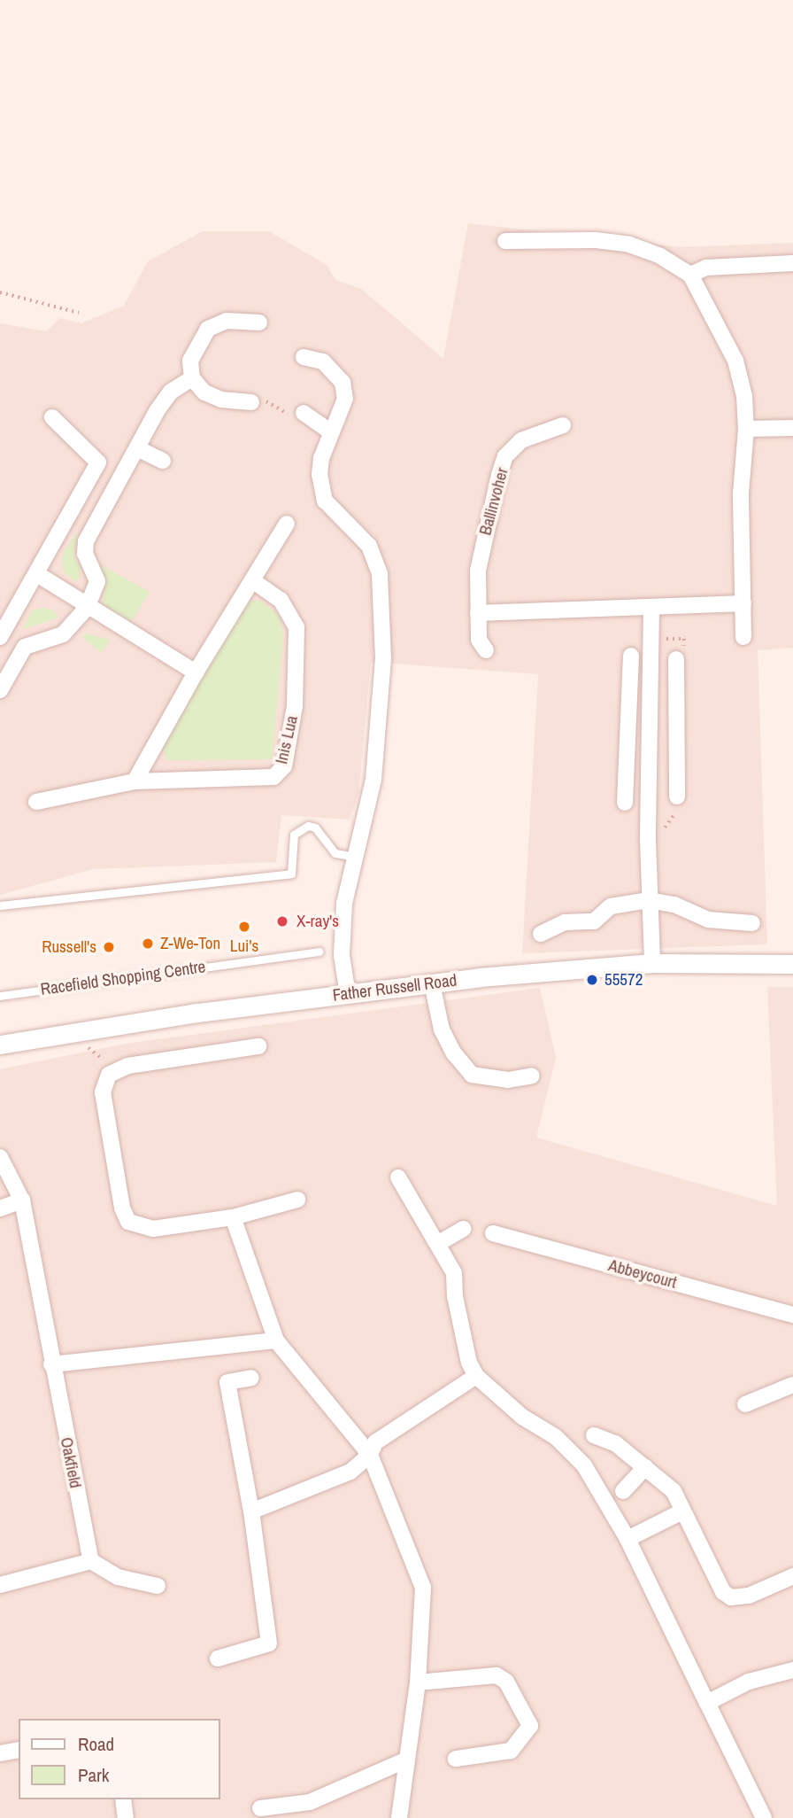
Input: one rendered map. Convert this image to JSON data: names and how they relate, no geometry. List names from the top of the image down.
{
  "streets": {
    "street": [
      "Ballinvoher",
      "Inis Lua",
      "Father Russell Road",
      "Abbeycourt",
      "Oakfield"
    ],
    "lane": ["Racefield Shopping Centre"]
  },
  "places": [
    "X-ray's",
    "Lui's",
    "Z-We-Ton",
    "Russell's",
    "55572"
  ],
  "legend": ["Road", "Park"]
}
